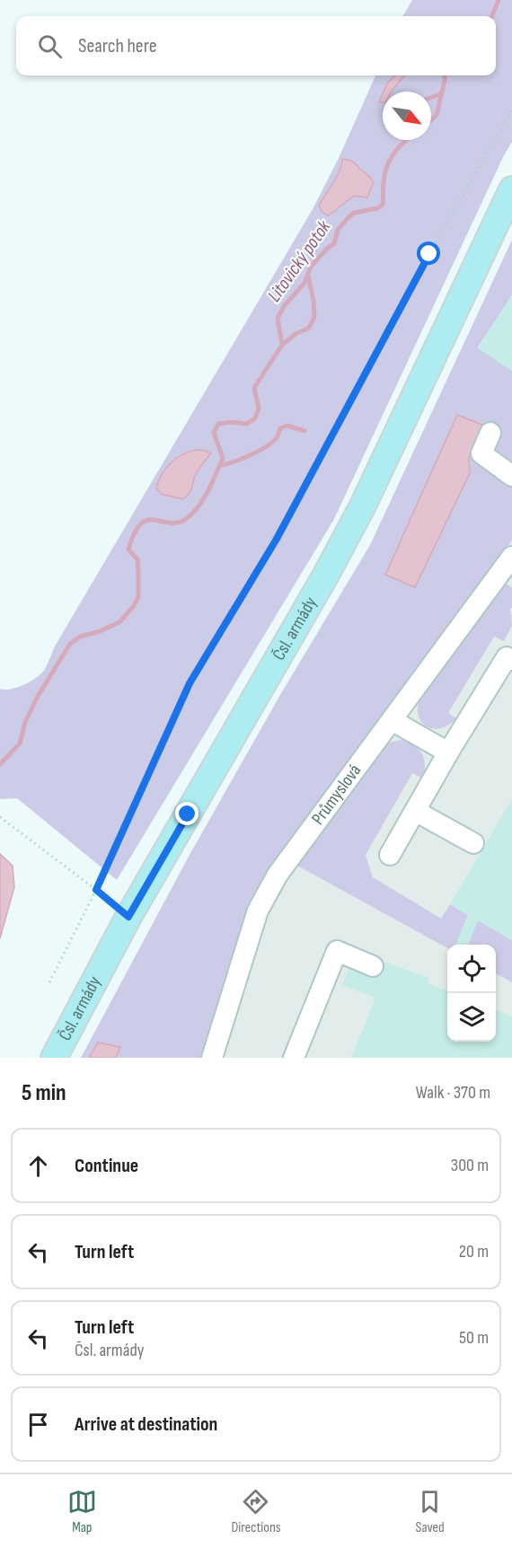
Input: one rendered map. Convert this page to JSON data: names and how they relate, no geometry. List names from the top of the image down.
{
  "streets": {
    "main road": ["Čsl. armády"],
    "street": ["Průmyslová"]
  },
  "water": ["Litovický potok"],
  "north": "bottom right",
  "page": {
    "search": "Search here",
    "heading": ["5 min", "Walk · 370 m"],
    "list": [
      ["Continue", "300 m"],
      ["Turn left", "20 m"],
      ["Turn left", "Čsl. armády", "50 m"],
      "Arrive at destination"
    ],
    "nav": ["Map", "Directions", "Saved"]
  }
}
